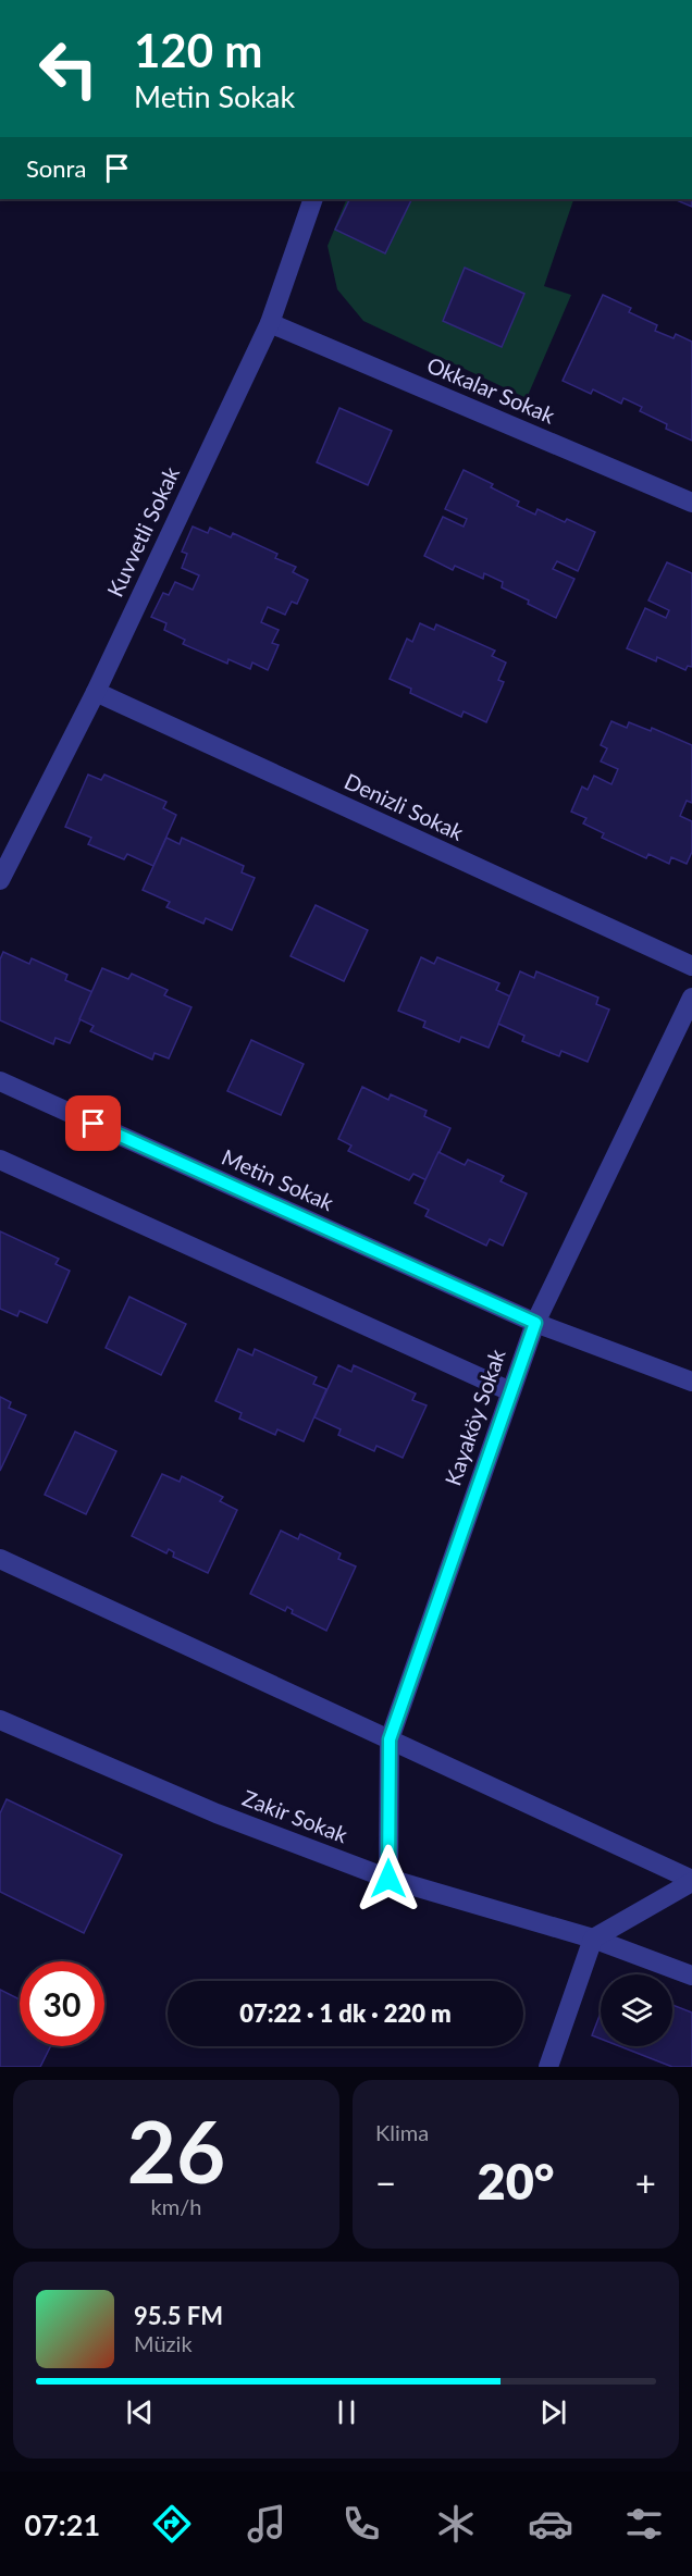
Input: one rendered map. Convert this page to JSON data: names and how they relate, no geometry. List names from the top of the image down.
{
  "streets": {
    "street": [
      "Okkalar Sokak",
      "Kuvvetli Sokak",
      "Denizli Sokak",
      "Metin Sokak",
      "Kayaköy Sokak",
      "Zakir Sokak"
    ]
  },
  "crossings": [
    ["Okkalar Sokak", "Kuvvetli Sokak"],
    ["Kuvvetli Sokak", "Denizli Sokak"],
    ["Metin Sokak", "Kayaköy Sokak"],
    ["Kayaköy Sokak", "Zakir Sokak"]
  ],
  "page": {
    "turn": ["120 m", "Metin Sokak"],
    "then": "Sonra",
    "limit": "30",
    "trip": "07:22 · 1 dk · 220 m",
    "tile": [
      ["26", "km/h"],
      "Klima"
    ],
    "heat": ["−", "20°", "+"],
    "song": ["95.5 FM", "Müzik"],
    "tabs": "07:21"
  }
}
